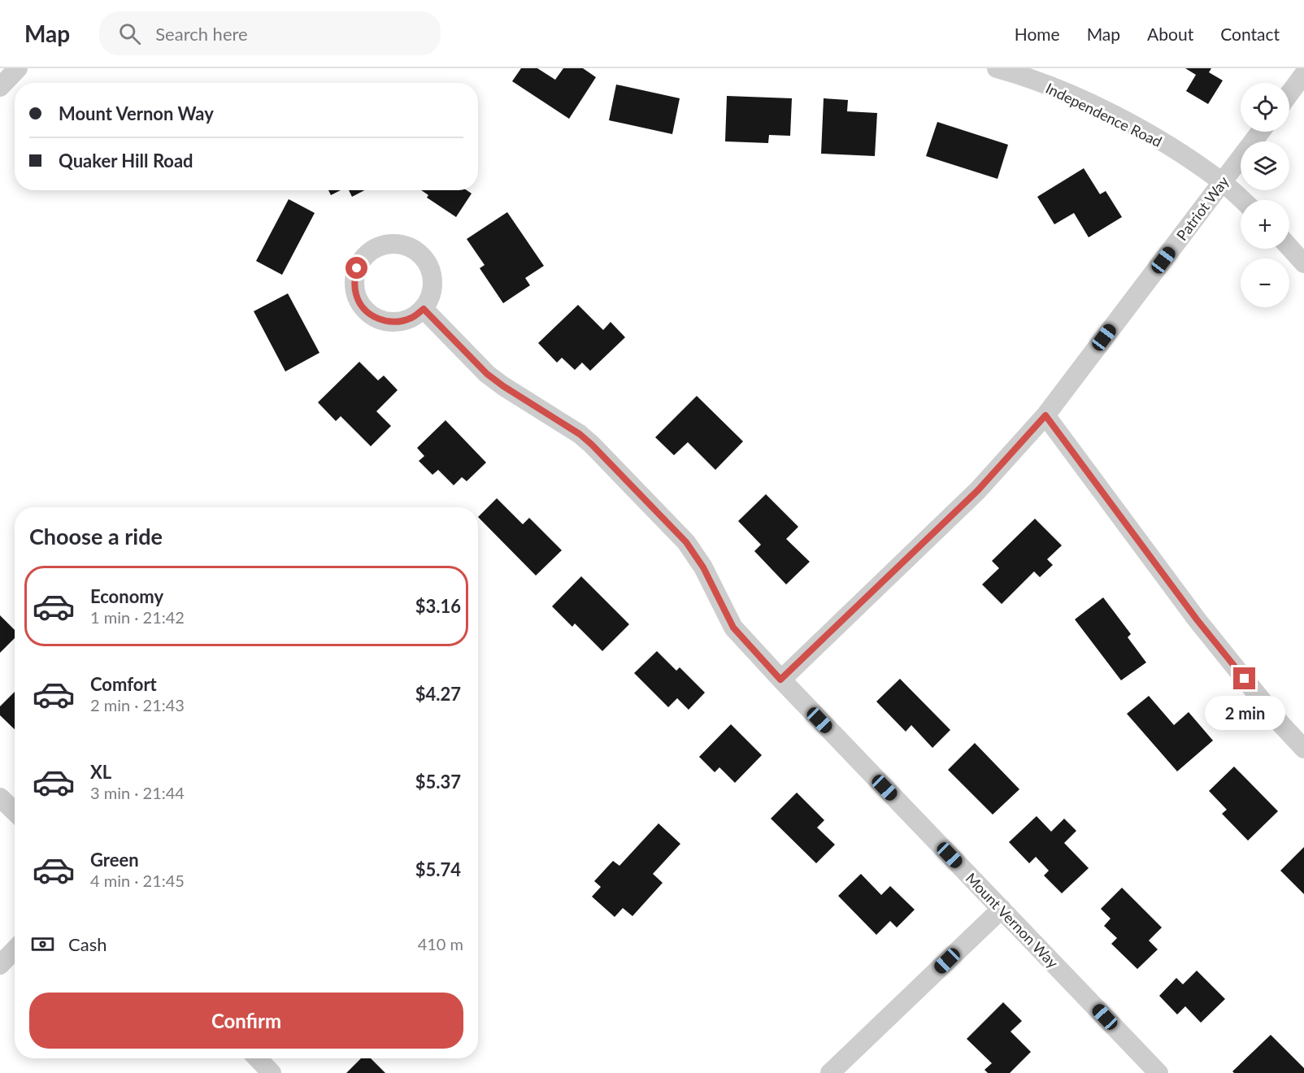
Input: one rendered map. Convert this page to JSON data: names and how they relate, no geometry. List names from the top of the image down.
{
  "streets": {
    "street": ["Independence Road", "Patriot Way", "Mount Vernon Way"]
  },
  "crossings": [
    ["Independence Road", "Patriot Way"],
    ["Patriot Way", "Mount Vernon Way"]
  ],
  "page": {
    "header": "Map",
    "search": "Search here",
    "nav": [
      "Home",
      "Map",
      "About",
      "Contact"
    ],
    "map_buttons": ["+", "−"],
    "banner": ["Mount Vernon Way", "Quaker Hill Road"],
    "heading": "Choose a ride",
    "list": [
      {
        "name": "Economy",
        "note": "1 min · 21:42",
        "value": "$3.16"
      },
      {
        "name": "Comfort",
        "note": "2 min · 21:43",
        "value": "$4.27"
      },
      {
        "name": "XL",
        "note": "3 min · 21:44",
        "value": "$5.37"
      },
      {
        "name": "Green",
        "note": "4 min · 21:45",
        "value": "$5.74"
      }
    ],
    "bubble": "2 min",
    "pay": ["Cash", "410 m"],
    "buttons": "Confirm"
  }
}
